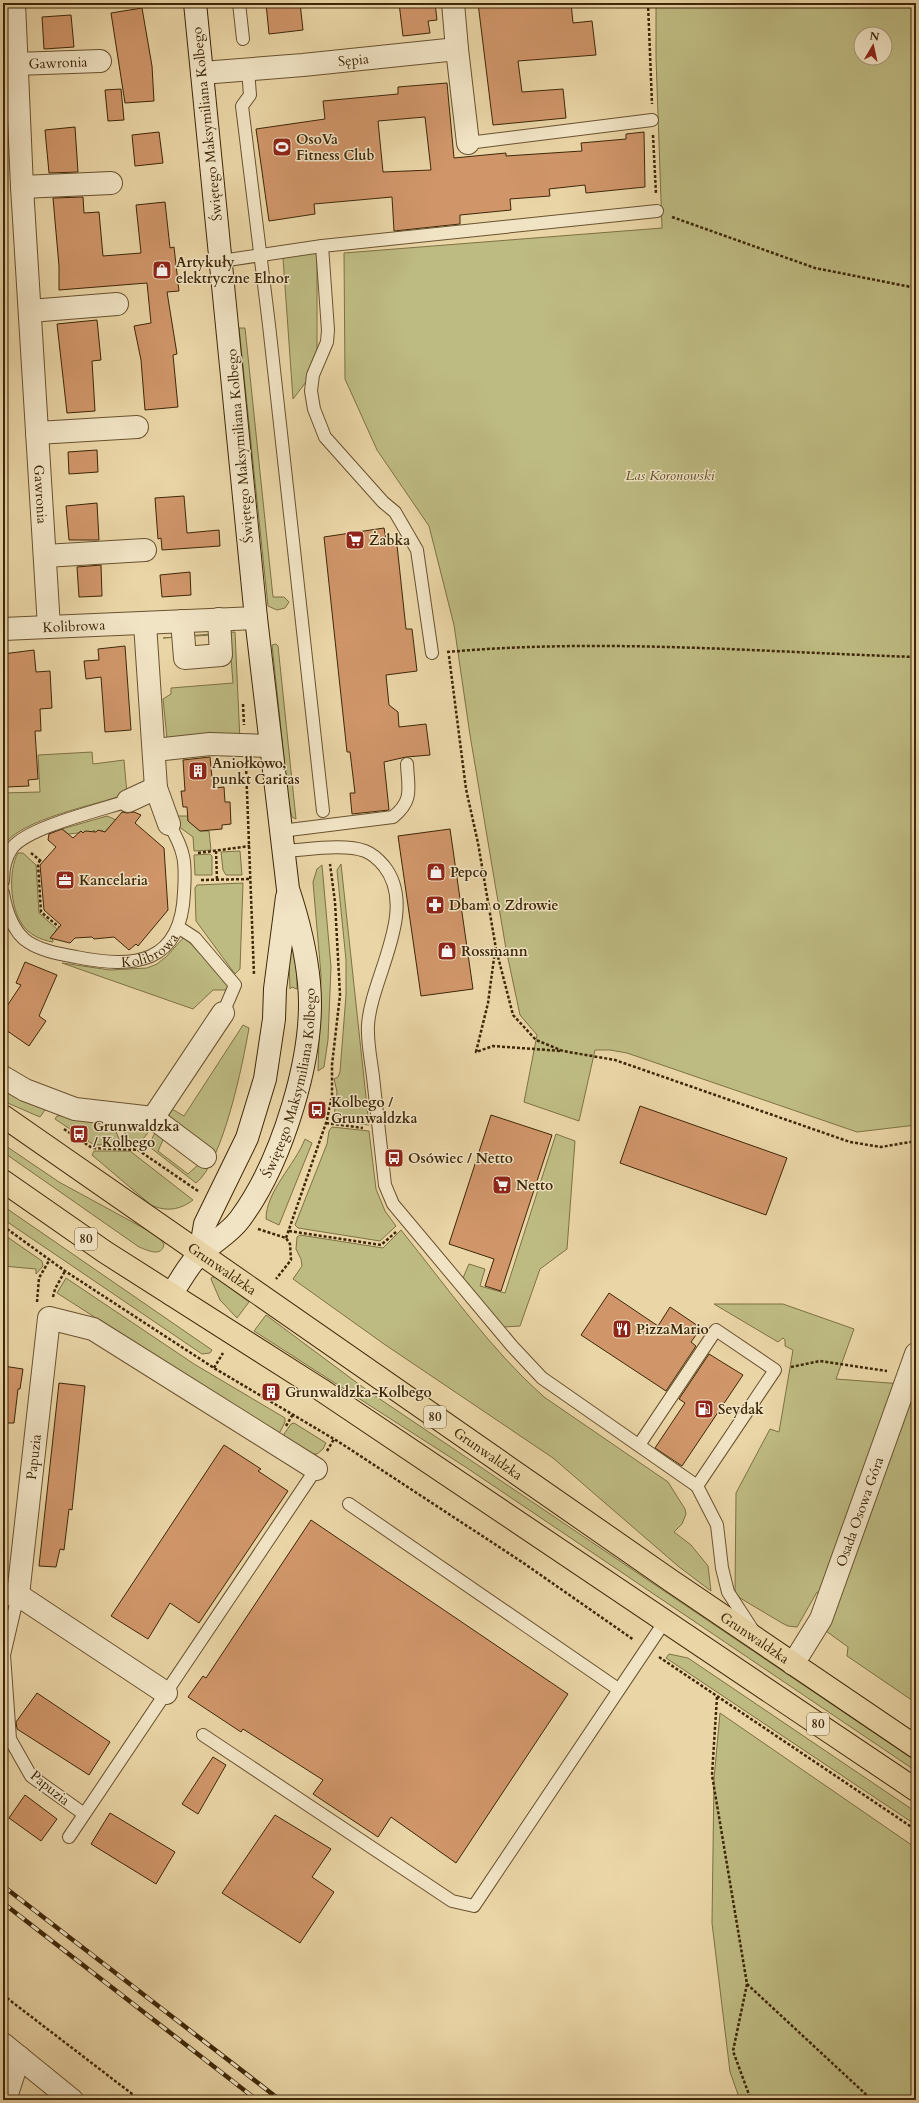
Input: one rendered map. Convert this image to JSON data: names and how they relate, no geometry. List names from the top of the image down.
{
  "streets": {
    "main road": ["80", "Grunwaldzka"],
    "street": [
      "Sępia",
      "Gawronia",
      "Świętego Maksymiliana Kolbego",
      "Kolibrowa",
      "Papuzia",
      "Osada Osowa Góra"
    ]
  },
  "crossings": [
    ["Sępia", "Świętego Maksymiliana Kolbego"],
    ["Gawronia", "Kolibrowa"],
    ["Świętego Maksymiliana Kolbego", "Kolibrowa"],
    ["Świętego Maksymiliana Kolbego", "80"],
    ["Świętego Maksymiliana Kolbego", "Grunwaldzka"],
    ["Grunwaldzka", "Osada Osowa Góra"]
  ],
  "parks": ["Las Koronowski"],
  "places": {
    "sports": ["OsoVa Fitness Club"],
    "shop": ["Artykuły elektryczne Elnor", "Pepco", "Rossmann"],
    "supermarket": ["Żabka", "Netto"],
    "building": ["Aniołkowo, punkt Caritas", "Grunwaldzka-Kolbego"],
    "office": ["Kancelaria"],
    "pharmacy": ["Dbam o Zdrowie"],
    "bus stop": ["Kolbego / Grunwaldzka", "Grunwaldzka / Kolbego", "Osówiec / Netto"],
    "restaurant": ["PizzaMario"],
    "fuel station": ["Seydak"]
  },
  "north": "top"
}
